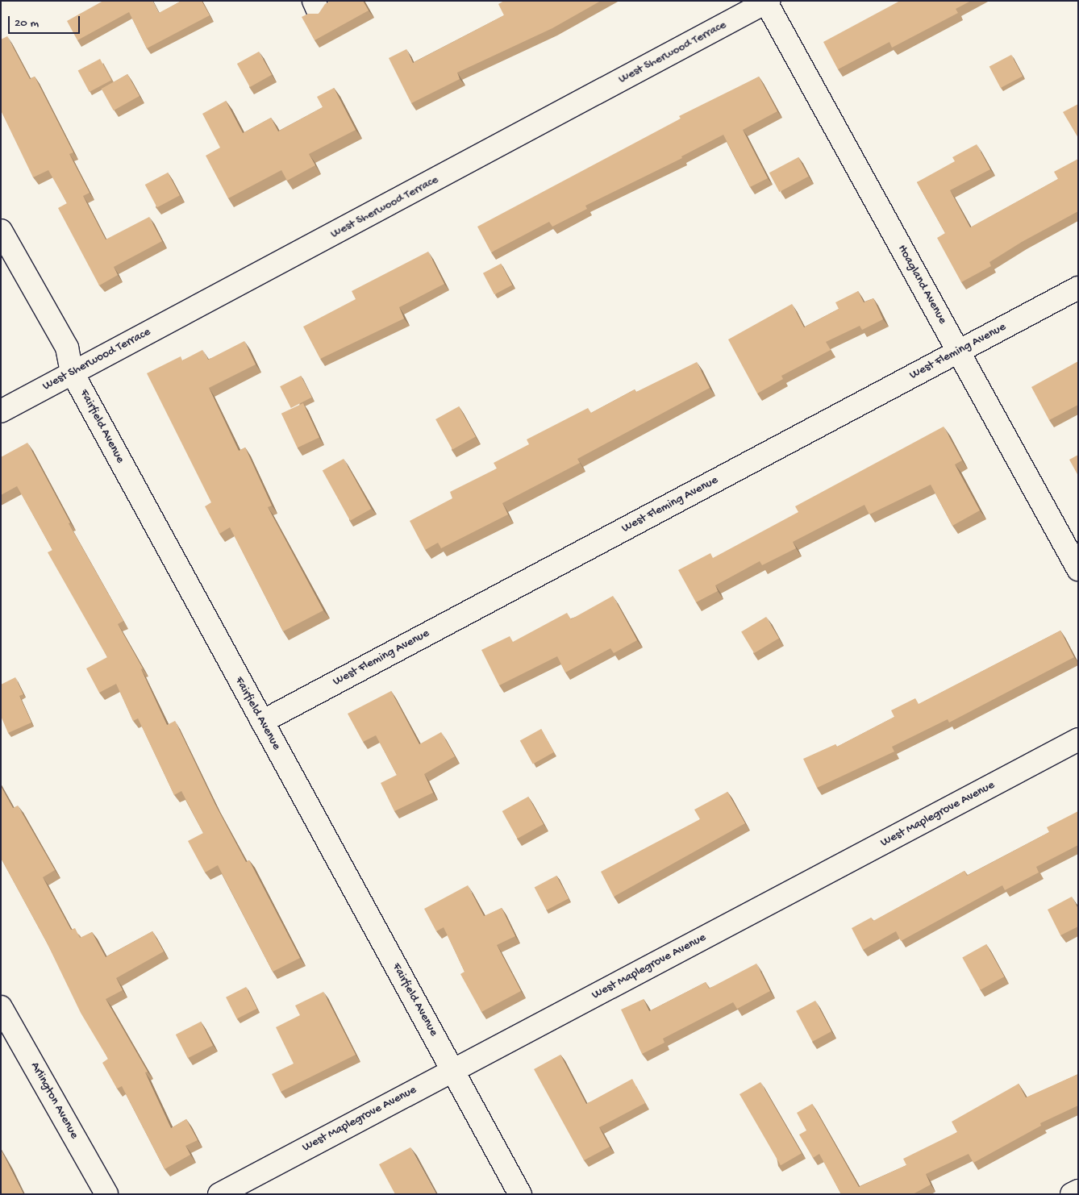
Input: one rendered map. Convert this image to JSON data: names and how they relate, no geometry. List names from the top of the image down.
{
  "streets": {
    "street": [
      "West Sherwood Terrace",
      "Hoagland Avenue",
      "West Fleming Avenue",
      "Fairfield Avenue",
      "West Maplegrove Avenue",
      "Arlington Avenue"
    ]
  },
  "crossings": [
    ["West Sherwood Terrace", "Hoagland Avenue"],
    ["West Sherwood Terrace", "Fairfield Avenue"],
    ["Hoagland Avenue", "West Fleming Avenue"],
    ["West Fleming Avenue", "Fairfield Avenue"],
    ["Fairfield Avenue", "West Maplegrove Avenue"]
  ],
  "scale_bar": "20 m"
}
